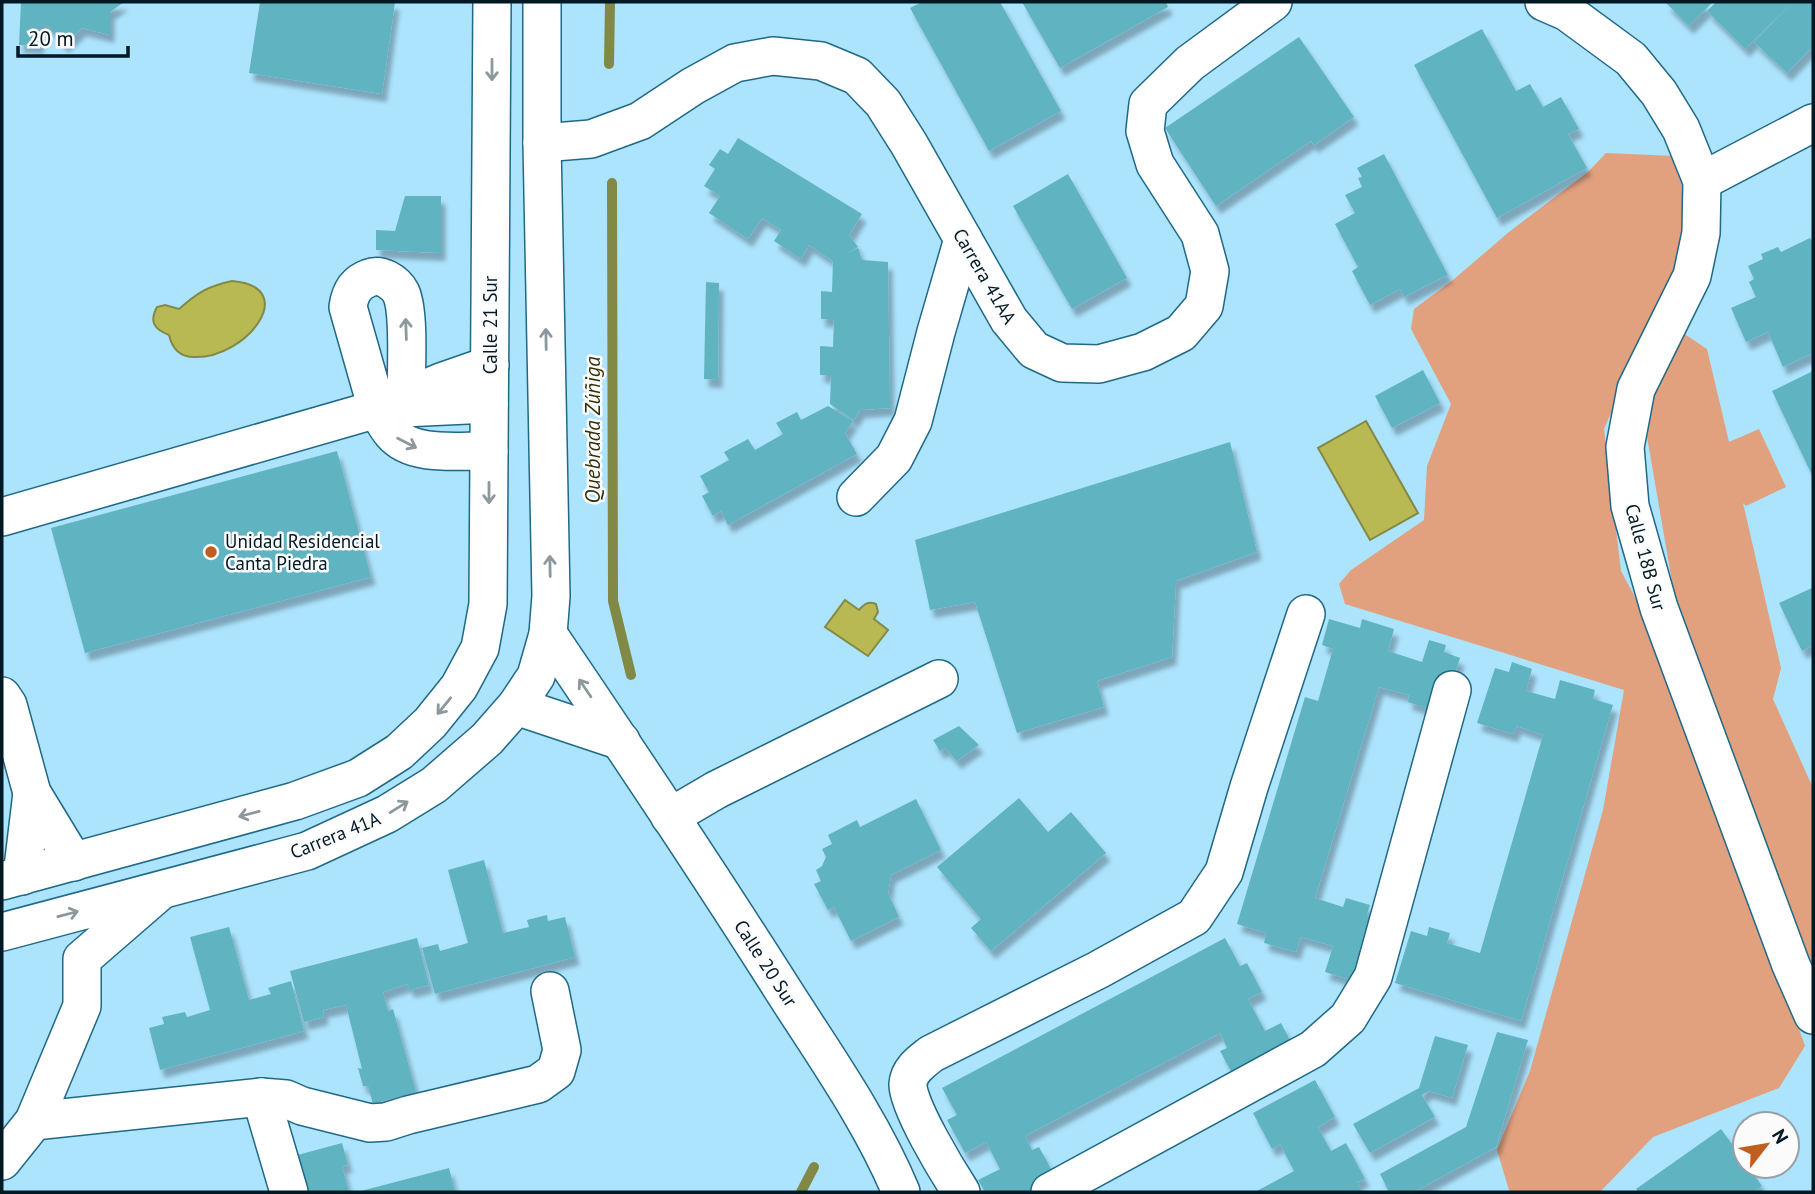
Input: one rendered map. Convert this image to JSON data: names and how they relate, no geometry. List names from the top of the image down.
{
  "streets": {
    "street": [
      "Carrera 41AA",
      "Calle 21 Sur",
      "Calle 18B Sur",
      "Carrera 41A",
      "Calle 20 Sur"
    ]
  },
  "crossings": [
    ["Carrera 41A", "Calle 20 Sur"]
  ],
  "one_way": ["Calle 21 Sur"],
  "water": ["Quebrada Zúñiga"],
  "places": ["Unidad Residencial Canta Piedra"],
  "scale_bar": "20 m",
  "north": "top right"
}
